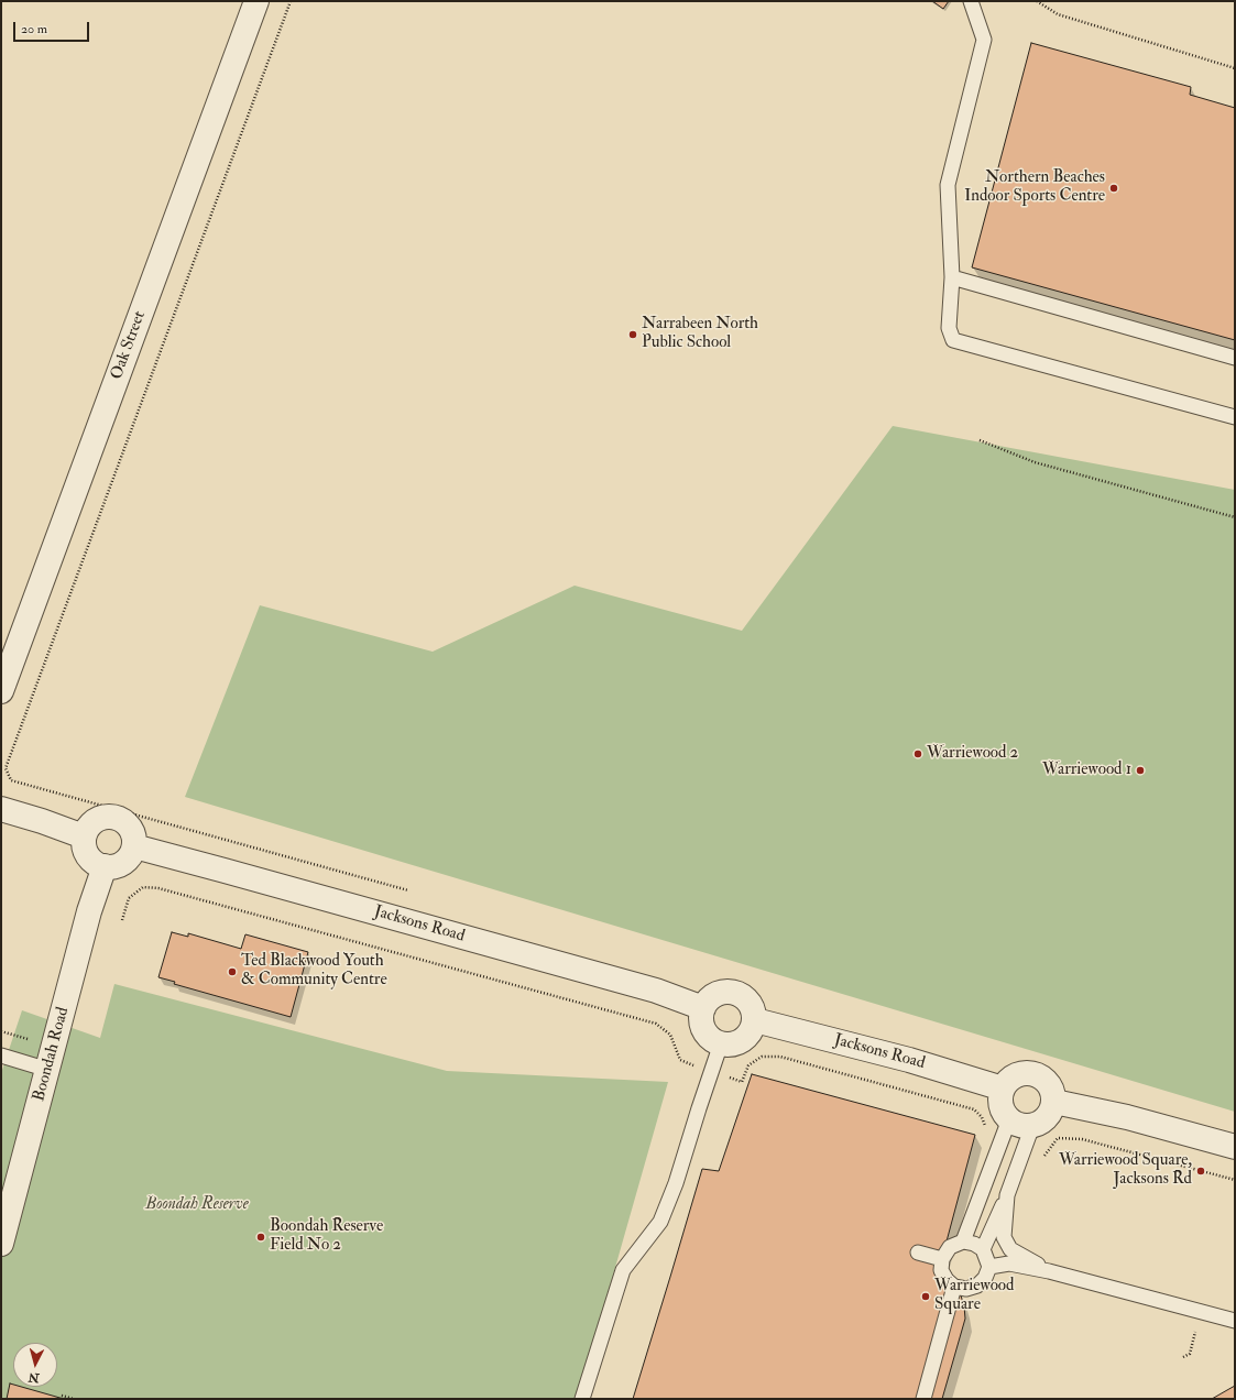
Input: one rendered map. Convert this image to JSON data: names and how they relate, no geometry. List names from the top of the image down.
{
  "streets": {
    "street": ["Oak Street", "Jacksons Road", "Boondah Road"]
  },
  "crossings": [
    ["Jacksons Road", "Boondah Road"]
  ],
  "parks": ["Boondah Reserve"],
  "places": [
    "Northern Beaches Indoor Sports Centre",
    "Narrabeen North Public School",
    "Warriewood 2",
    "Warriewood 1",
    "Ted Blackwood Youth & Community Centre",
    "Warriewood Square, Jacksons Rd",
    "Boondah Reserve Field No 2",
    "Warriewood Square"
  ],
  "scale_bar": "20 m",
  "north": "bottom"
}
